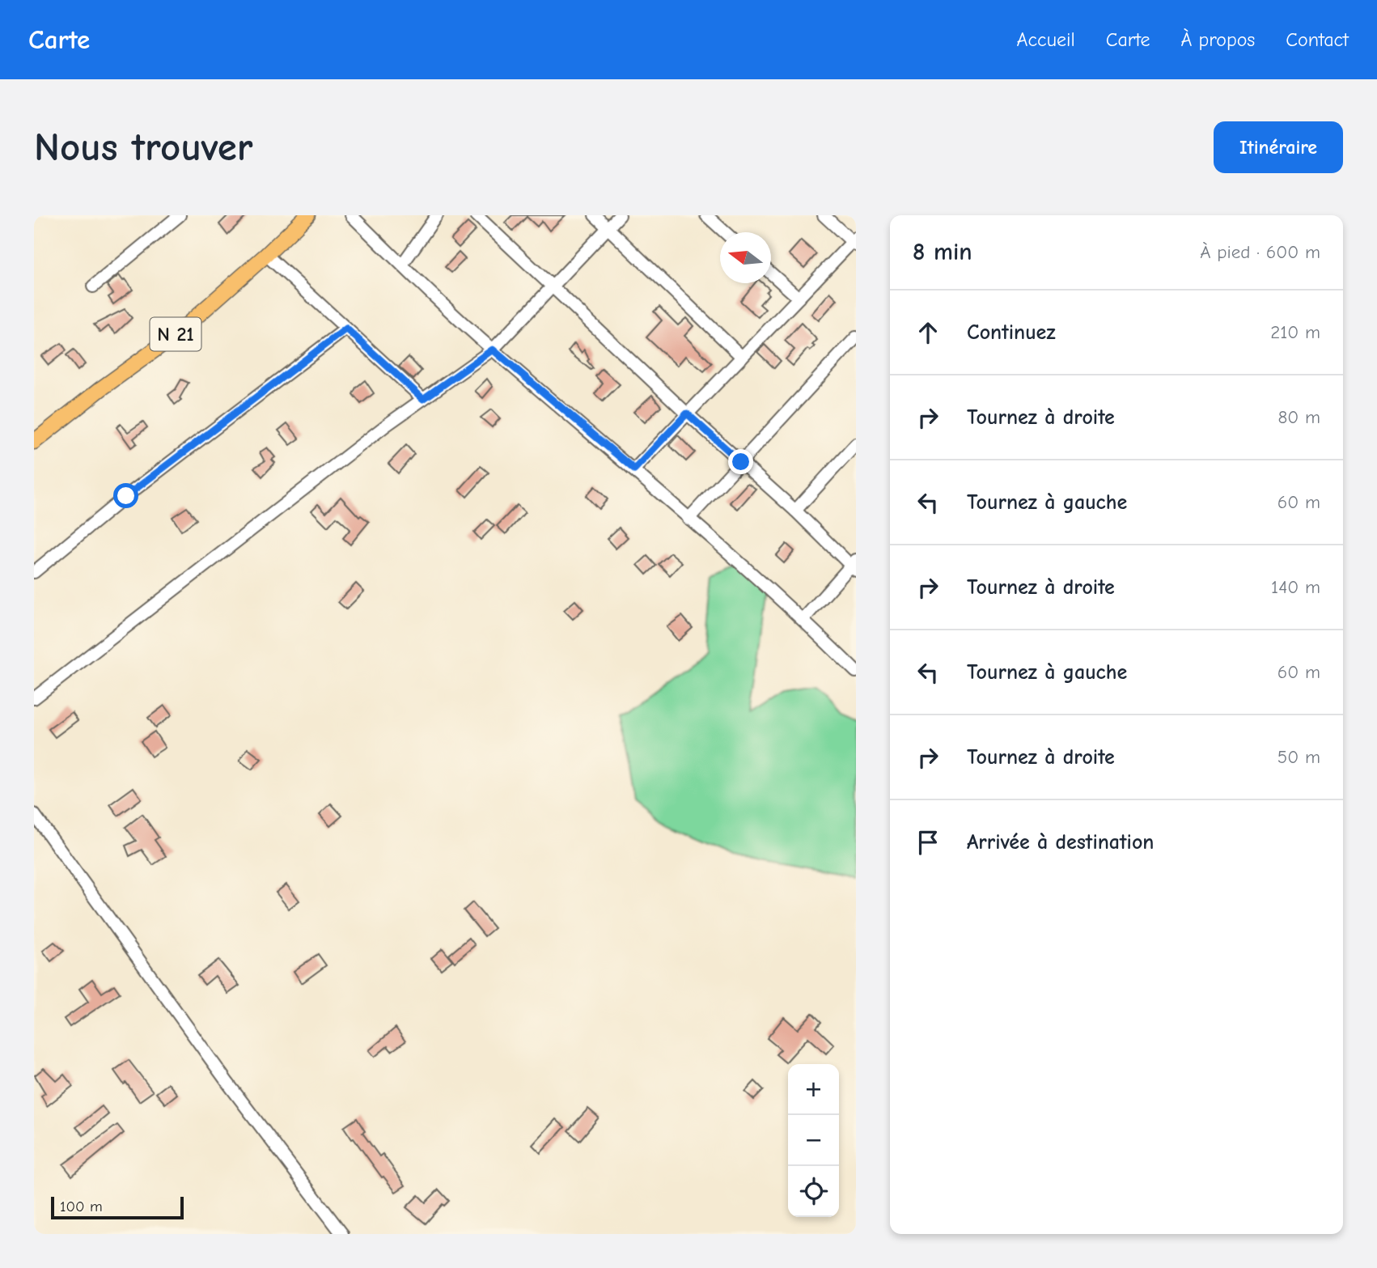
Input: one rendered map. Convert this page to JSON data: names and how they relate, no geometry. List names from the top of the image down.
{
  "streets": {
    "main road": ["N 21"]
  },
  "scale_bar": "100 m",
  "north": "left",
  "page": {
    "header": "Carte",
    "nav": [
      "Accueil",
      "Carte",
      "À propos",
      "Contact"
    ],
    "buttons": "Itinéraire",
    "title": "Nous trouver",
    "heading": ["8 min", "À pied · 600 m"],
    "list": [
      ["Continuez", "210 m"],
      ["Tournez à droite", "80 m"],
      ["Tournez à gauche", "60 m"],
      ["Tournez à droite", "140 m"],
      ["Tournez à gauche", "60 m"],
      ["Tournez à droite", "50 m"],
      "Arrivée à destination"
    ],
    "map_buttons": ["+", "−"],
    "scale": "100 m"
  }
}
